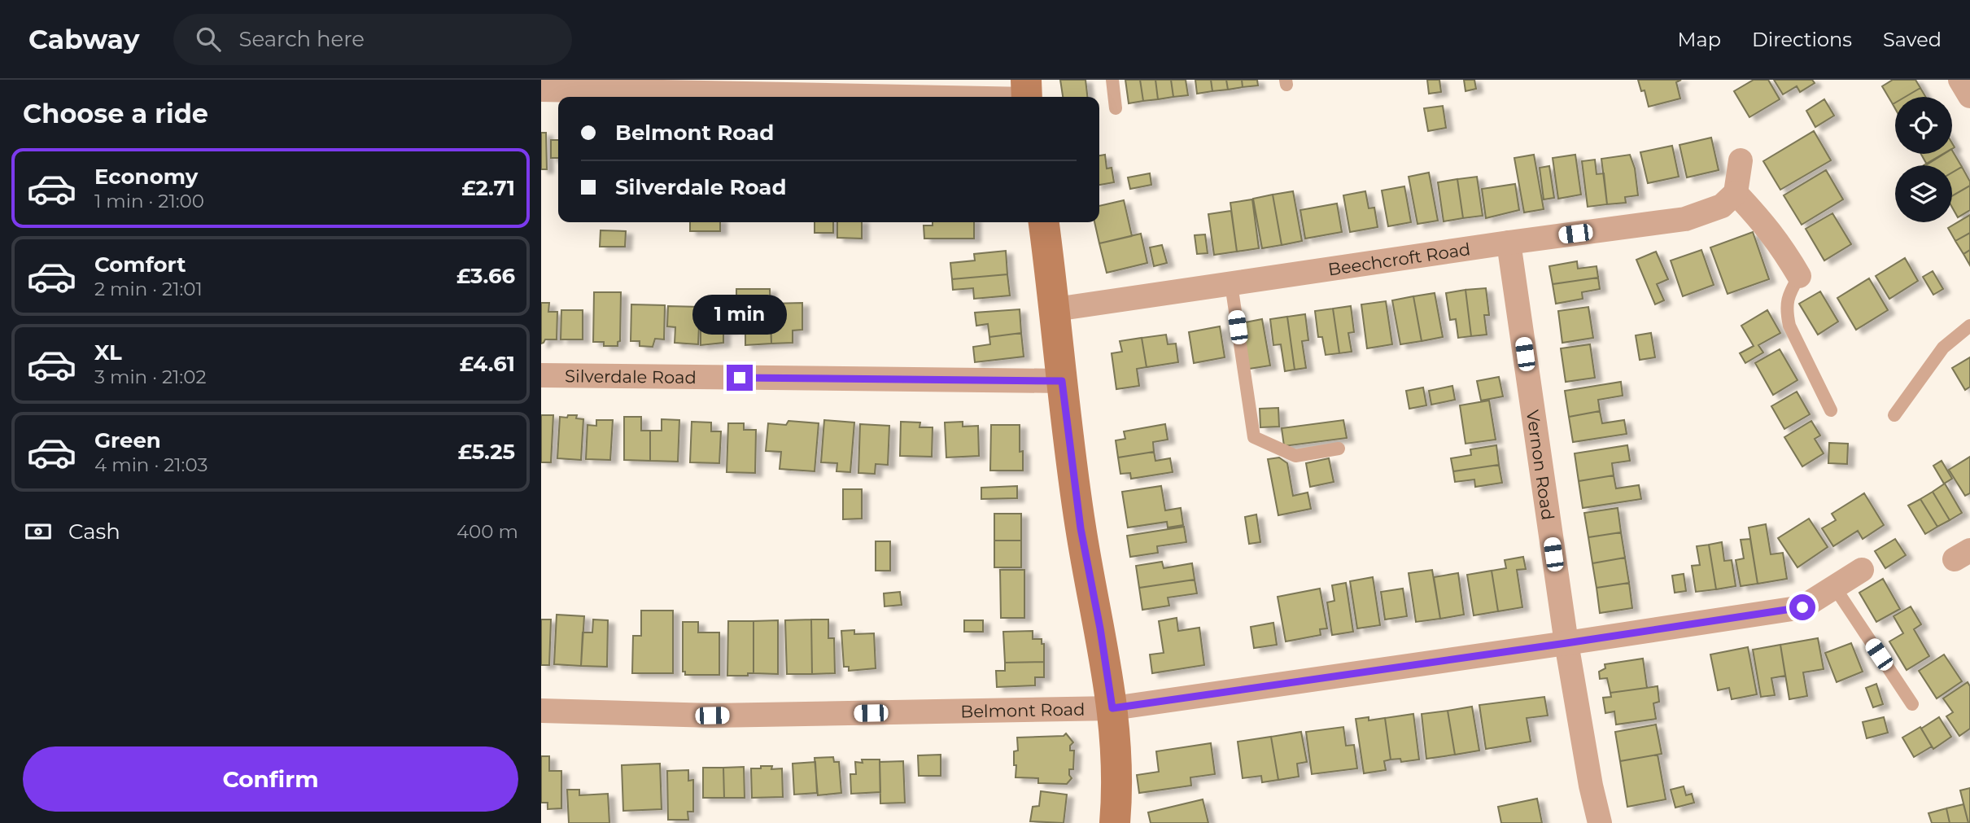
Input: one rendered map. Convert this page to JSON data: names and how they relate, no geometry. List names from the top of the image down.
{
  "streets": {
    "street": [
      "Beechcroft Road",
      "Silverdale Road",
      "Vernon Road",
      "Belmont Road"
    ]
  },
  "crossings": [
    ["Beechcroft Road", "Vernon Road"],
    ["Vernon Road", "Belmont Road"]
  ],
  "page": {
    "header": "Cabway",
    "search": "Search here",
    "nav": ["Map", "Directions", "Saved"],
    "heading": "Choose a ride",
    "banner": ["Belmont Road", "Silverdale Road"],
    "list": [
      {
        "name": "Economy",
        "note": "1 min · 21:00",
        "value": "£2.71"
      },
      {
        "name": "Comfort",
        "note": "2 min · 21:01",
        "value": "£3.66"
      },
      {
        "name": "XL",
        "note": "3 min · 21:02",
        "value": "£4.61"
      },
      {
        "name": "Green",
        "note": "4 min · 21:03",
        "value": "£5.25"
      }
    ],
    "bubble": "1 min",
    "pay": ["Cash", "400 m"],
    "buttons": "Confirm"
  }
}
